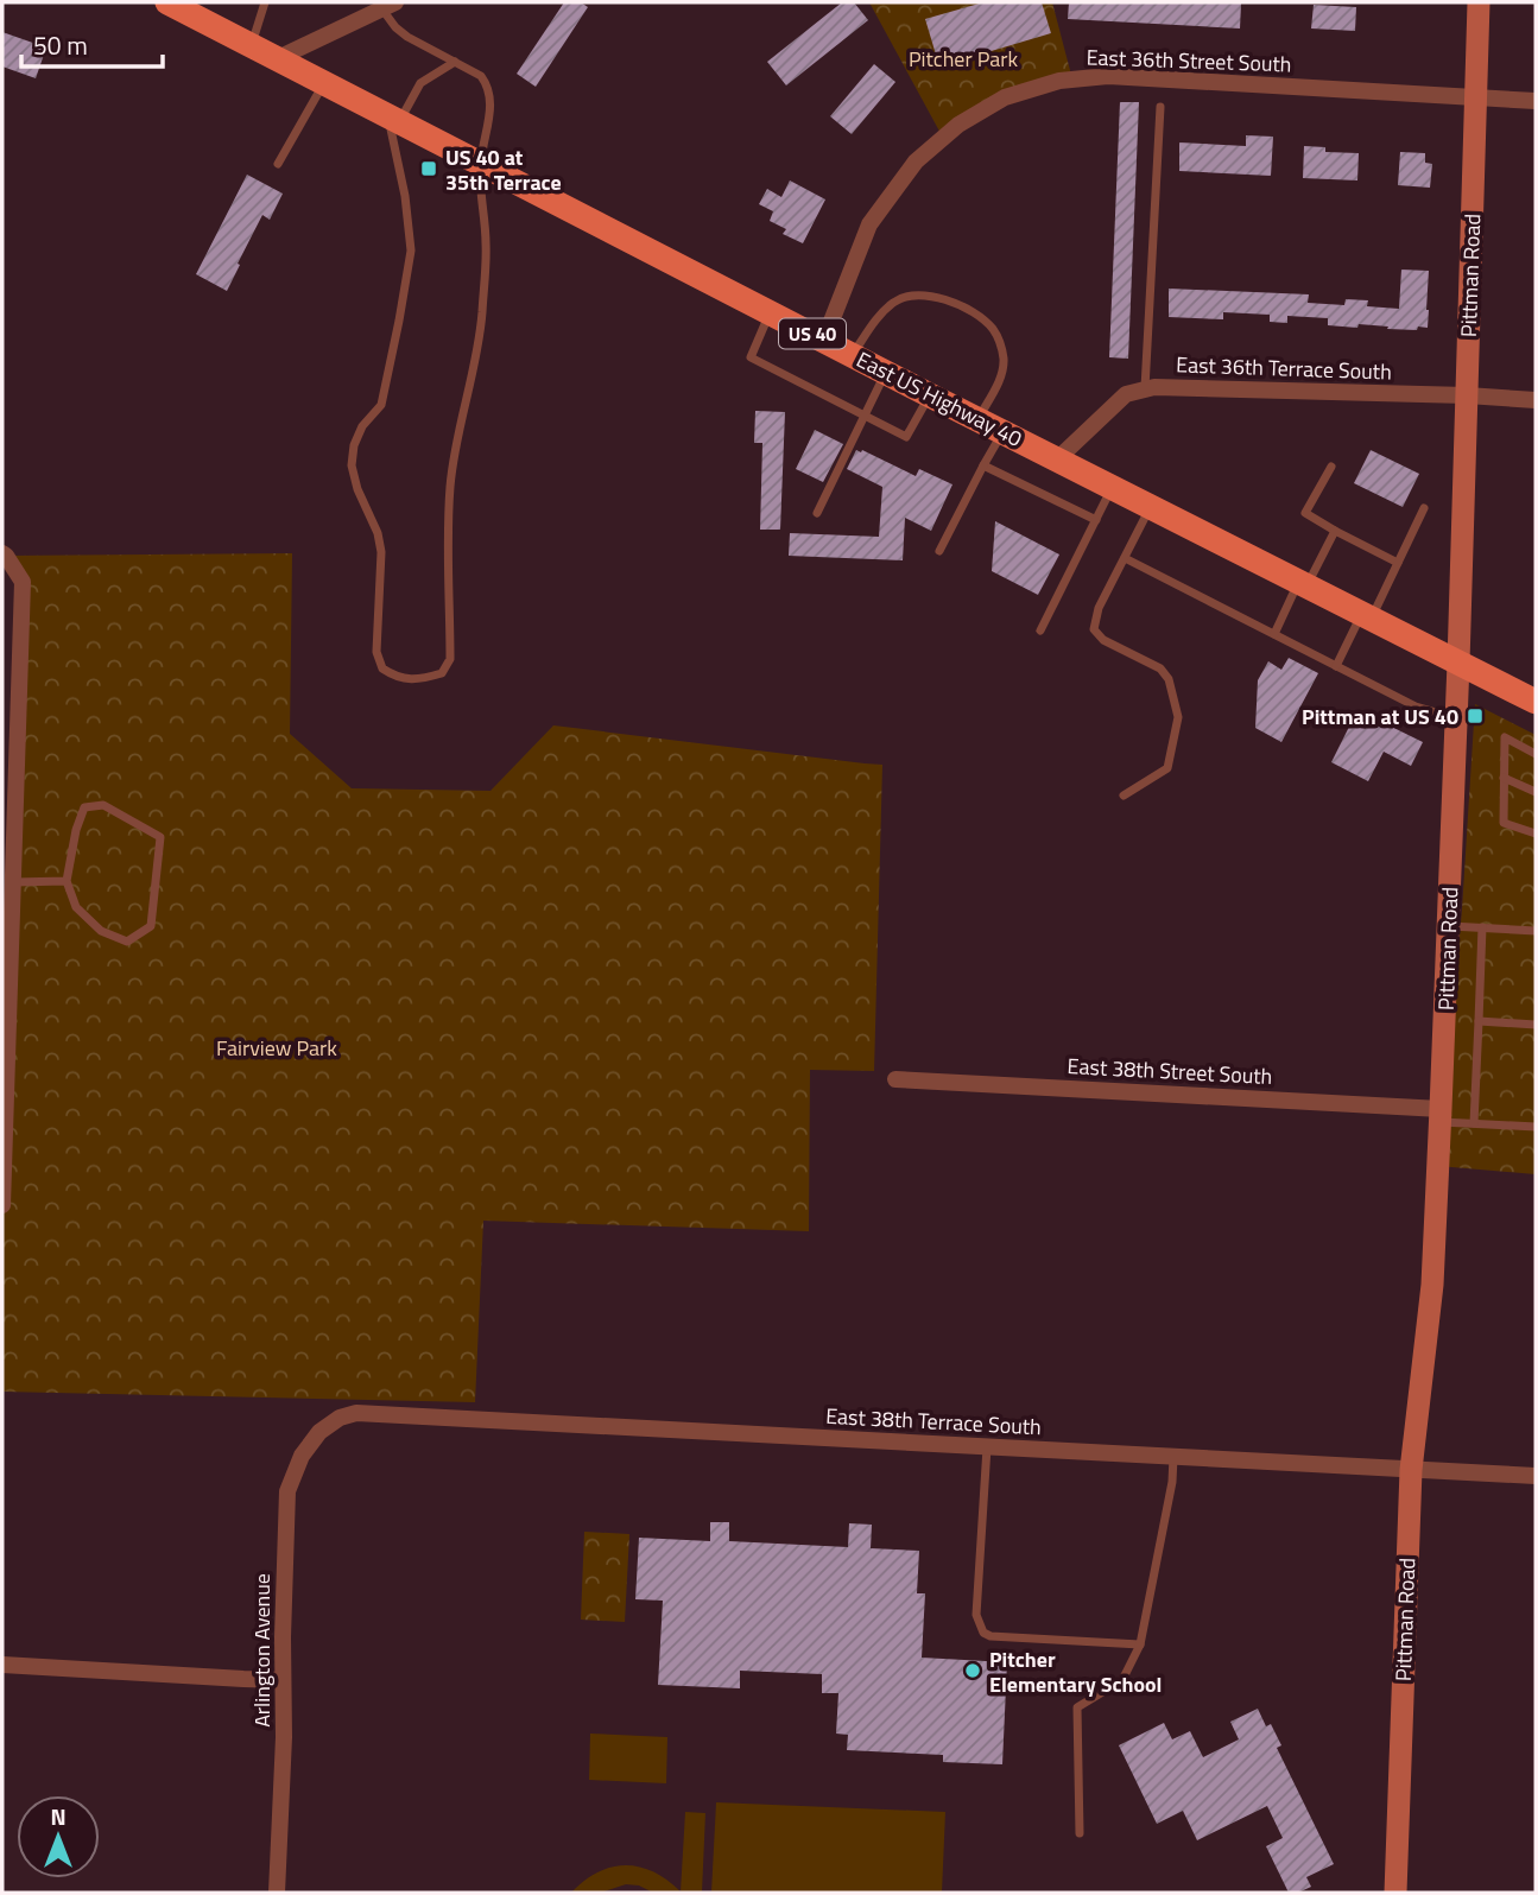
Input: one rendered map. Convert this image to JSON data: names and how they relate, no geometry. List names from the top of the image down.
{
  "streets": {
    "main road": ["US 40", "East US Highway 40"],
    "street": [
      "East 36th Street South",
      "Pittman Road",
      "East 36th Terrace South",
      "East 38th Street South",
      "East 38th Terrace South",
      "Arlington Avenue"
    ]
  },
  "crossings": [
    ["East 36th Street South", "Pittman Road"],
    ["East 36th Street South", "East US Highway 40"],
    ["Pittman Road", "East 36th Terrace South"],
    ["Pittman Road", "East US Highway 40"],
    ["Pittman Road", "East 38th Street South"],
    ["Pittman Road", "East 38th Terrace South"],
    ["East 36th Terrace South", "East US Highway 40"],
    ["East 38th Terrace South", "Arlington Avenue"]
  ],
  "parks": ["Pitcher Park", "Fairview Park"],
  "places": {
    "transit": ["US 40 at 35th Terrace", "Pittman at US 40"],
    "other": ["Pitcher Elementary School"]
  },
  "scale_bar": "50 m",
  "north": "top"
}
